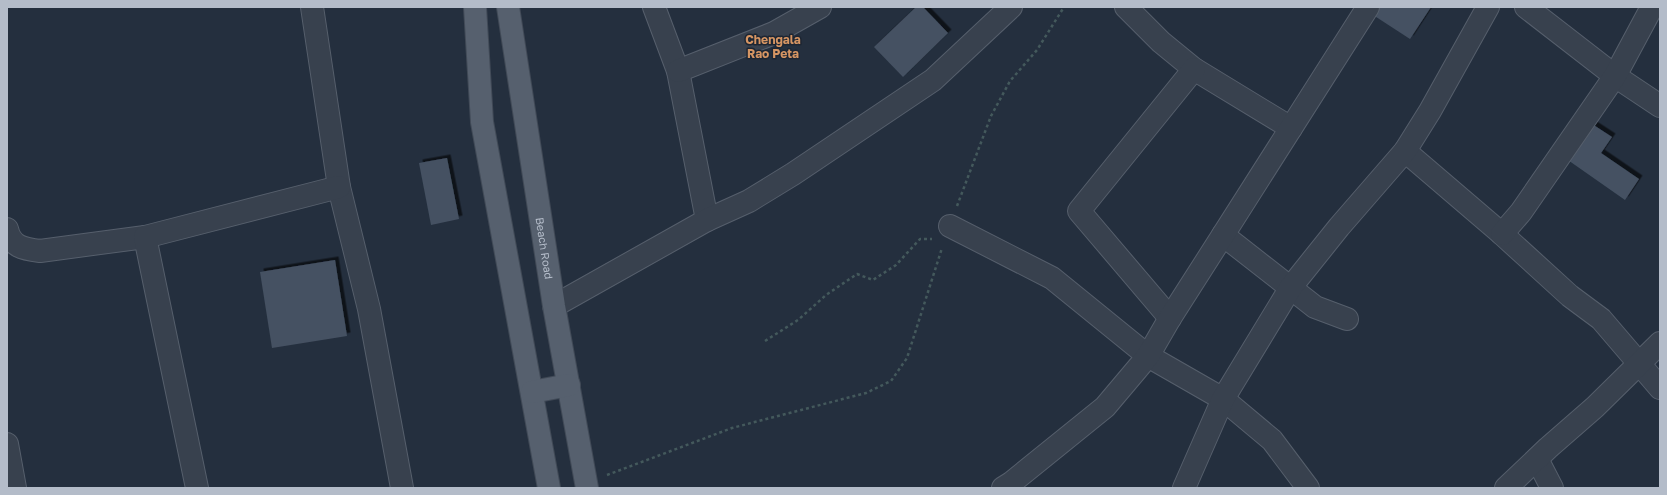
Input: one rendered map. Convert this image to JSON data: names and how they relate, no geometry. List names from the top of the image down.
{
  "streets": {
    "main road": ["Beach Road"]
  },
  "districts": ["Chengala Rao Peta"]
}
